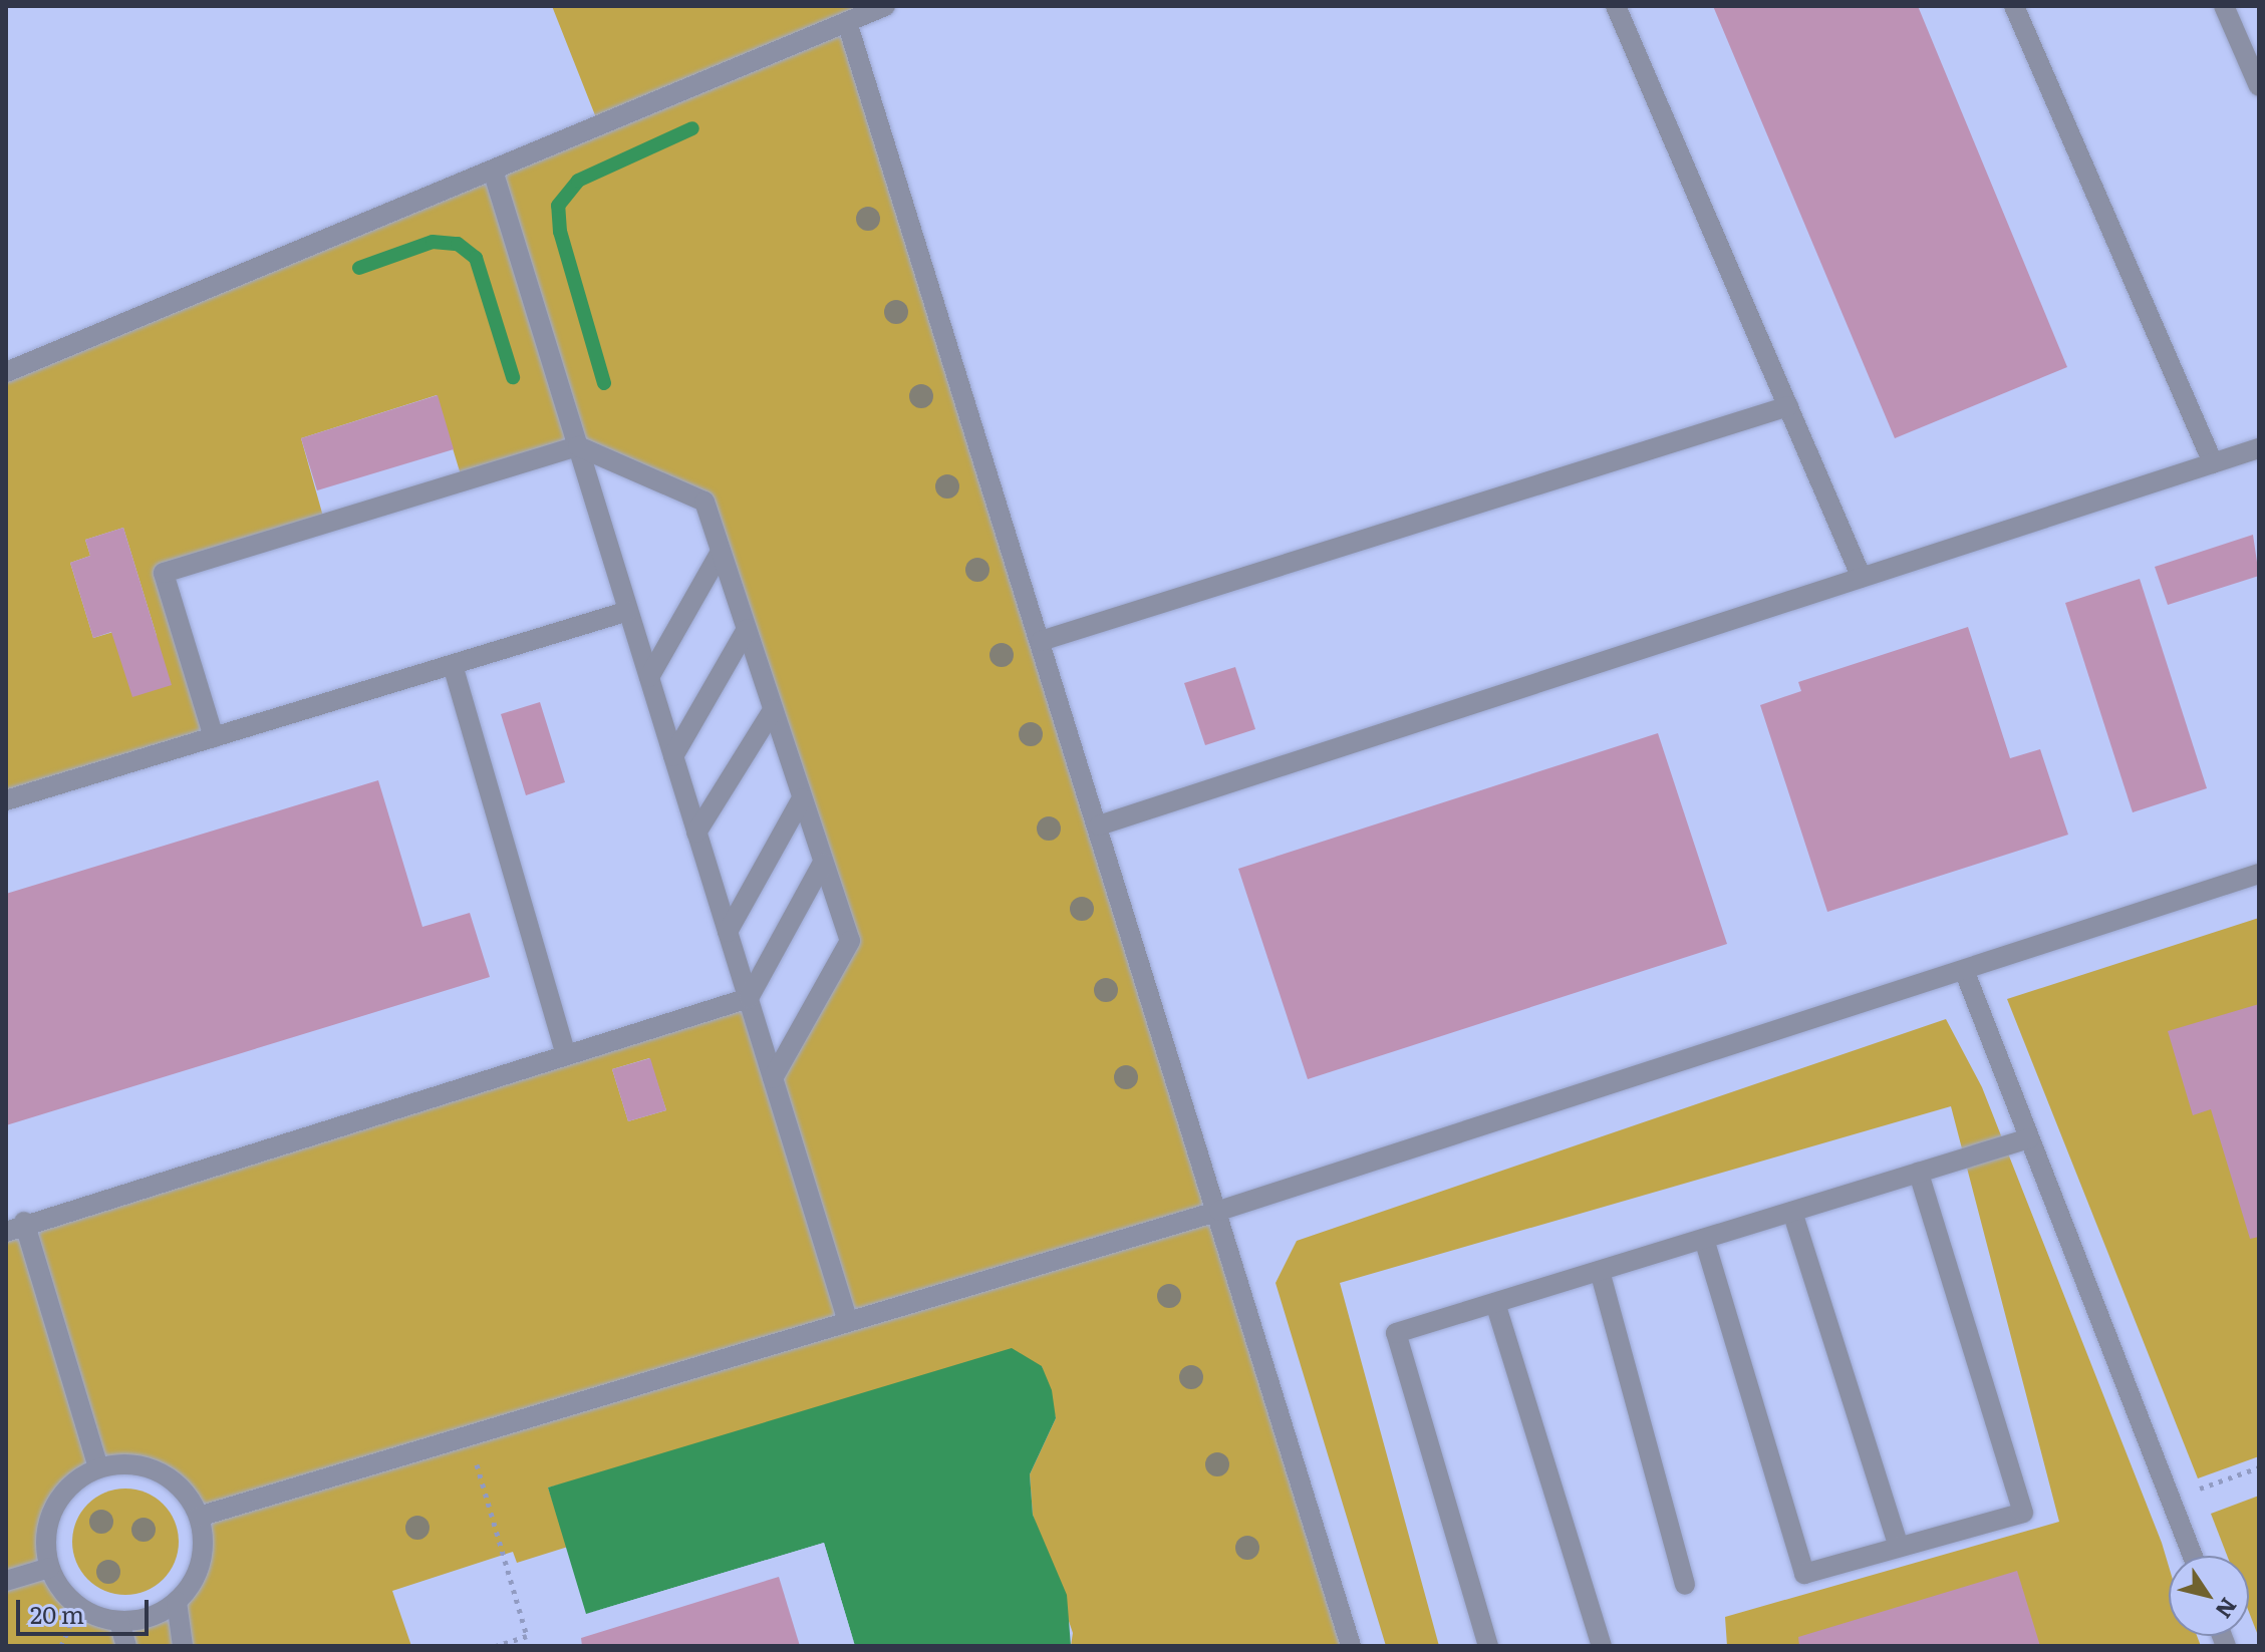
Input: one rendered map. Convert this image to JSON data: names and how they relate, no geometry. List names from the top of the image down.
{
  "scale_bar": "20 m",
  "north": "bottom right"
}
